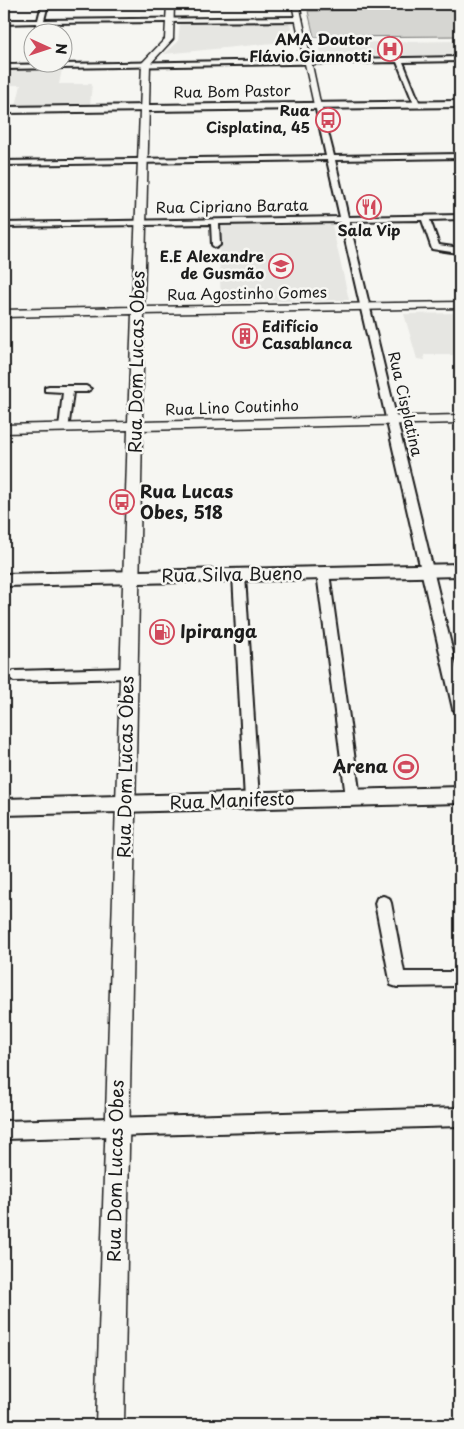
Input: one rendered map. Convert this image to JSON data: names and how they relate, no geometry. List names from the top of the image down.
{
  "streets": {
    "main road": ["Rua Bom Pastor", "Rua Silva Bueno", "Rua Manifesto"],
    "street": [
      "Rua Cipriano Barata",
      "Rua Agostinho Gomes",
      "Rua Dom Lucas Obes",
      "Rua Cisplatina",
      "Rua Lino Coutinho"
    ]
  },
  "crossings": [
    ["Rua Bom Pastor", "Rua Dom Lucas Obes"],
    ["Rua Bom Pastor", "Rua Cisplatina"],
    ["Rua Cipriano Barata", "Rua Dom Lucas Obes"],
    ["Rua Cipriano Barata", "Rua Cisplatina"],
    ["Rua Agostinho Gomes", "Rua Dom Lucas Obes"],
    ["Rua Agostinho Gomes", "Rua Cisplatina"],
    ["Rua Dom Lucas Obes", "Rua Lino Coutinho"],
    ["Rua Dom Lucas Obes", "Rua Silva Bueno"],
    ["Rua Dom Lucas Obes", "Rua Manifesto"],
    ["Rua Cisplatina", "Rua Lino Coutinho"],
    ["Rua Cisplatina", "Rua Silva Bueno"]
  ],
  "places": {
    "hospital": ["AMA Doutor Flávio Giannotti"],
    "bus stop": ["Rua Cisplatina, 45", "Rua Lucas Obes, 518"],
    "restaurant": ["Sala Vip"],
    "school or university": ["E.E Alexandre de Gusmão"],
    "building": ["Edifício Casablanca"],
    "fuel station": ["Ipiranga"],
    "sports": ["Arena"]
  },
  "north": "right"
}
